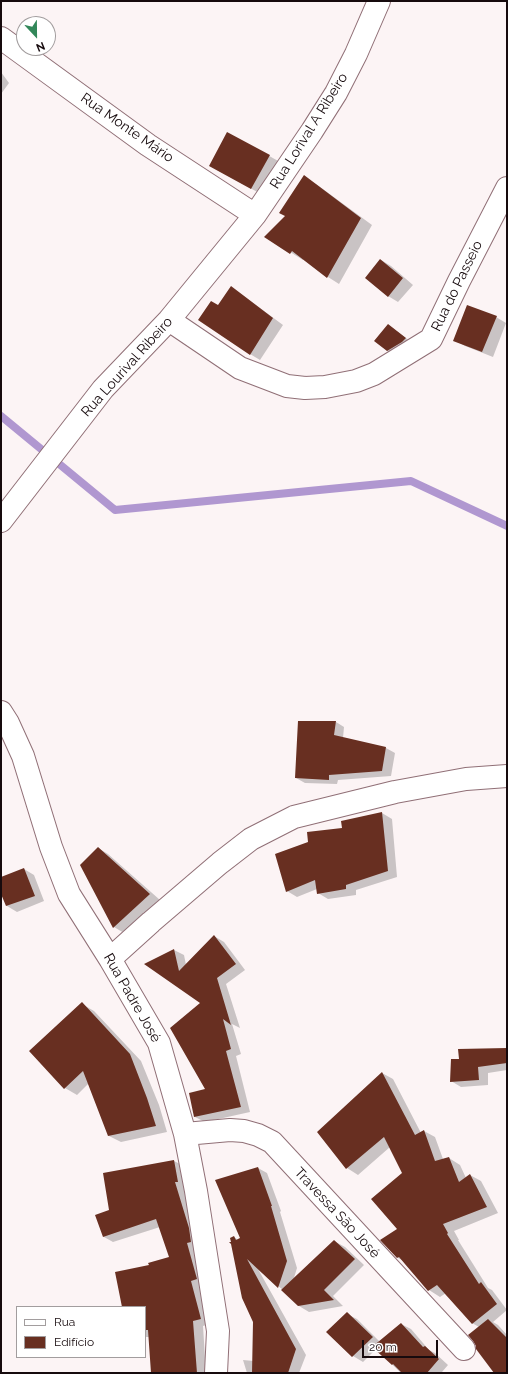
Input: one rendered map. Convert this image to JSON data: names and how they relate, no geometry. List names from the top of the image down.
{
  "streets": {
    "street": [
      "Rua Monte Mário",
      "Rua Lorival A Ribeiro",
      "Rua do Passeio",
      "Rua Lourival Ribeiro",
      "Rua Padre José",
      "Travessa São José"
    ]
  },
  "crossings": [
    ["Rua Monte Mário", "Rua Lorival A Ribeiro"],
    ["Rua Monte Mário", "Rua Lourival Ribeiro"],
    ["Rua Lorival A Ribeiro", "Rua Lourival Ribeiro"],
    ["Rua do Passeio", "Rua Lourival Ribeiro"],
    ["Rua Padre José", "Travessa São José"]
  ],
  "legend": ["Rua", "Edifício"],
  "scale_bar": "20 m",
  "north": "bottom"
}
